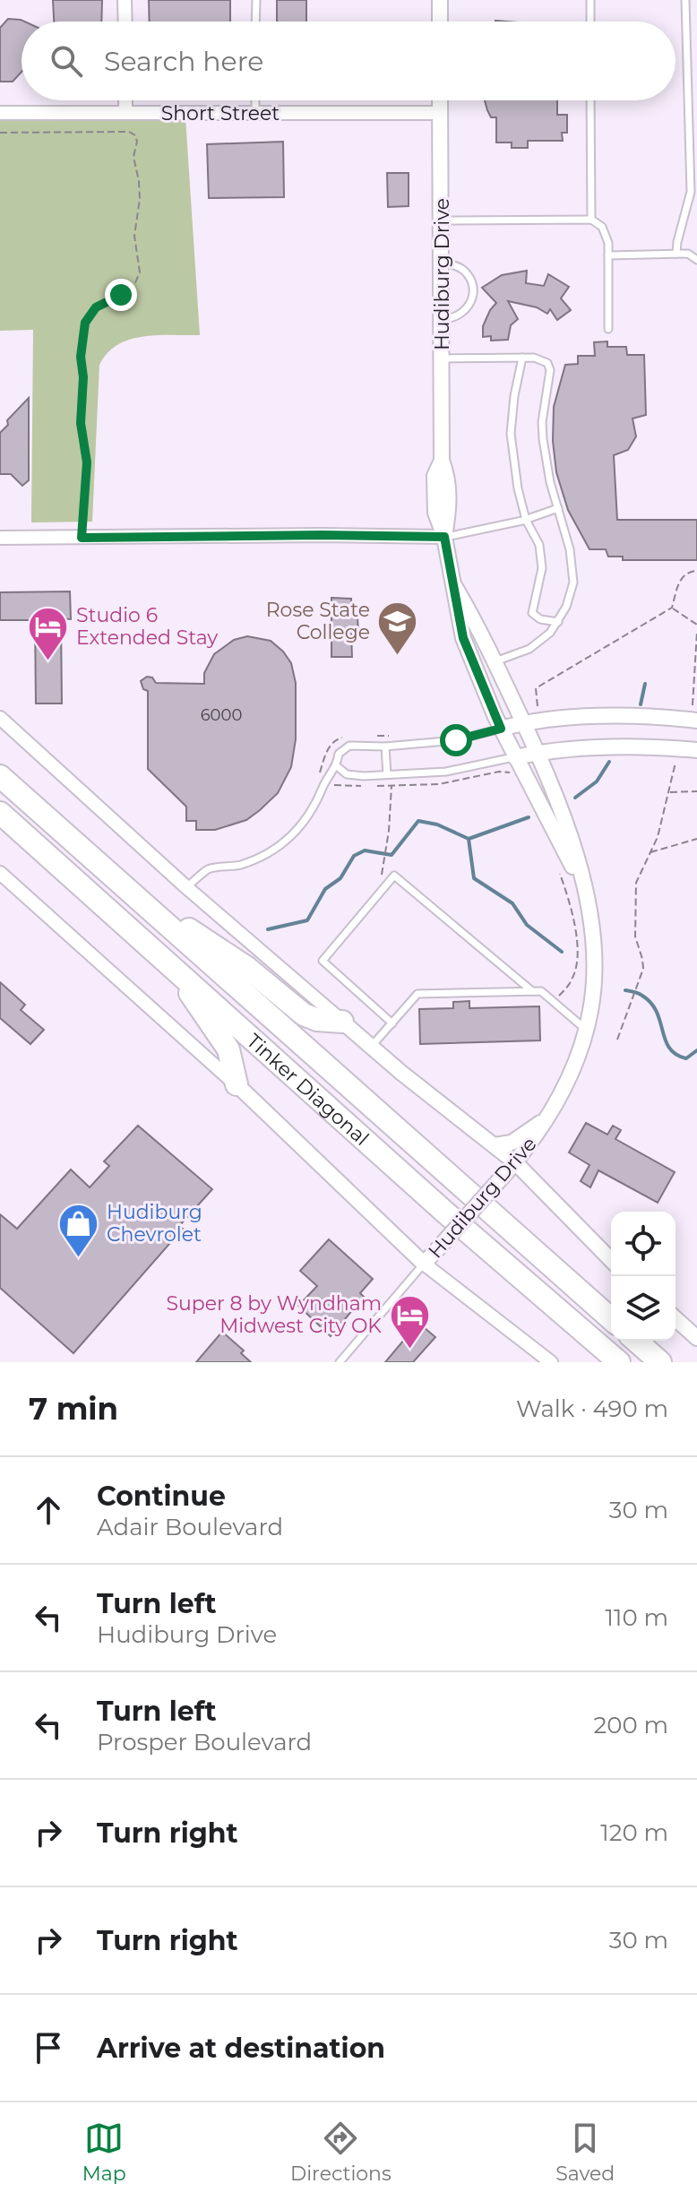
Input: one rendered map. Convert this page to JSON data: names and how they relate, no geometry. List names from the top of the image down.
{
  "streets": {
    "highway": ["Tinker Diagonal"],
    "street": ["Short Street", "Hudiburg Drive"]
  },
  "crossings": [
    ["Short Street", "Hudiburg Drive"]
  ],
  "places": {
    "school or university": ["Rose State College"],
    "hotel": ["Studio 6 Extended Stay", "Super 8 by Wyndham Midwest City OK"],
    "shop": ["Hudiburg Chevrolet"]
  },
  "house_numbers": ["6000"],
  "page": {
    "search": "Search here",
    "heading": ["7 min", "Walk · 490 m"],
    "list": [
      ["Continue", "Adair Boulevard", "30 m"],
      ["Turn left", "Hudiburg Drive", "110 m"],
      ["Turn left", "Prosper Boulevard", "200 m"],
      ["Turn right", "120 m"],
      ["Turn right", "30 m"],
      "Arrive at destination"
    ],
    "nav": ["Map", "Directions", "Saved"]
  }
}
